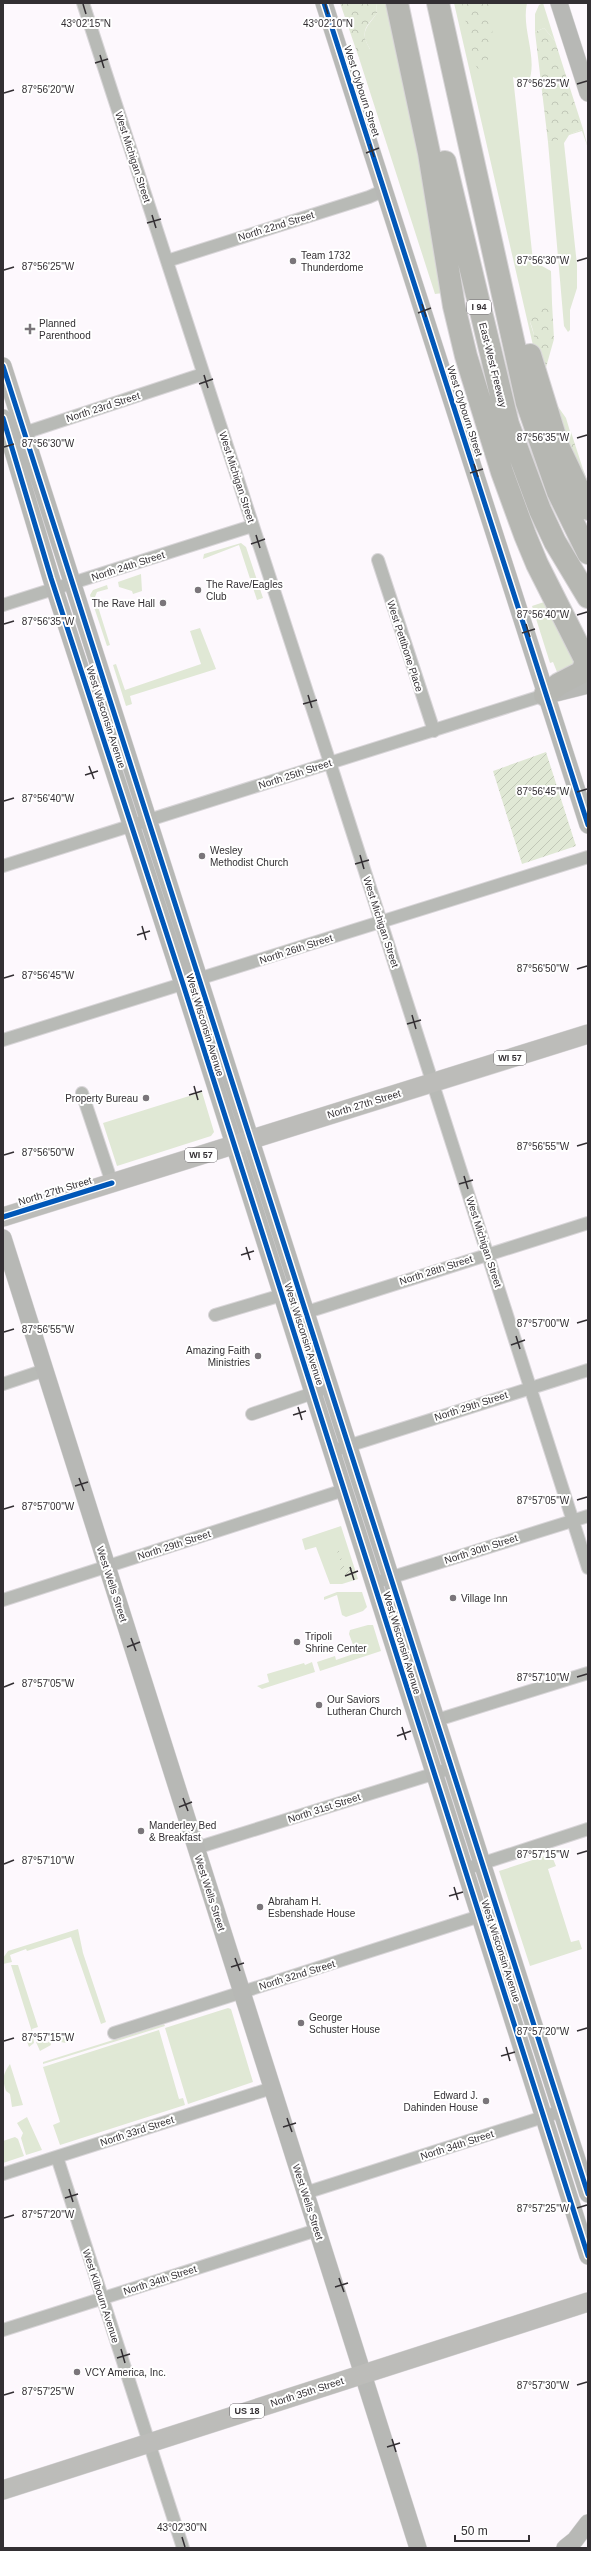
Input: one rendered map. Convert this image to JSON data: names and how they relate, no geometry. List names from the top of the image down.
{
  "streets": {
    "highway": ["I 94", "East-West Freeway"],
    "main road": [
      "West Clybourn Street",
      "West Wisconsin Avenue",
      "North 25th Street",
      "WI 57",
      "North 27th Street",
      "West Wells Street",
      "North 35th Street",
      "US 18"
    ],
    "street": [
      "West Michigan Street",
      "North 22nd Street",
      "North 23rd Street",
      "North 24th Street",
      "West Pettibone Place",
      "North 26th Street",
      "North 28th Street",
      "North 29th Street",
      "North 30th Street",
      "North 31st Street",
      "North 32nd Street",
      "North 33rd Street",
      "North 34th Street",
      "West Kilbourn Avenue"
    ]
  },
  "crossings": [
    ["West Clybourn Street", "North 22nd Street"],
    ["West Clybourn Street", "North 25th Street"],
    ["West Michigan Street", "North 22nd Street"],
    ["West Michigan Street", "North 23rd Street"],
    ["West Michigan Street", "North 24th Street"],
    ["West Michigan Street", "North 25th Street"],
    ["West Michigan Street", "North 26th Street"],
    ["West Michigan Street", "North 27th Street"],
    ["West Michigan Street", "North 28th Street"],
    ["West Michigan Street", "North 29th Street"],
    ["West Michigan Street", "North 30th Street"],
    ["North 23rd Street", "West Wisconsin Avenue"],
    ["North 24th Street", "West Wisconsin Avenue"],
    ["West Pettibone Place", "North 25th Street"],
    ["West Wisconsin Avenue", "North 25th Street"],
    ["West Wisconsin Avenue", "North 26th Street"],
    ["West Wisconsin Avenue", "North 27th Street"],
    ["West Wisconsin Avenue", "North 28th Street"],
    ["West Wisconsin Avenue", "North 29th Street"],
    ["West Wisconsin Avenue", "North 30th Street"],
    ["West Wisconsin Avenue", "North 31st Street"],
    ["West Wisconsin Avenue", "North 32nd Street"],
    ["West Wisconsin Avenue", "North 34th Street"],
    ["North 29th Street", "West Wells Street"],
    ["West Wells Street", "North 31st Street"],
    ["West Wells Street", "North 32nd Street"],
    ["West Wells Street", "North 33rd Street"],
    ["West Wells Street", "North 34th Street"],
    ["West Wells Street", "North 35th Street"],
    ["North 33rd Street", "West Kilbourn Avenue"],
    ["North 34th Street", "West Kilbourn Avenue"],
    ["West Kilbourn Avenue", "North 35th Street"]
  ],
  "places": {
    "other": [
      "Team 1732 Thunderdome",
      "The Rave/Eagles Club",
      "The Rave Hall",
      "Wesley Methodist Church",
      "Property Bureau",
      "Amazing Faith Ministries",
      "Village Inn",
      "Tripoli Shrine Center",
      "Our Saviors Lutheran Church",
      "Manderley Bed & Breakfast",
      "Abraham H. Esbenshade House",
      "George Schuster House",
      "Edward J. Dahinden House",
      "VCY America, Inc."
    ],
    "health": ["Planned Parenthood"]
  },
  "scale_bar": "50 m",
  "coordinates": [
    "43°02'15\"N",
    "43°02'10\"N",
    "87°56'25\"W",
    "87°56'20\"W",
    "87°56'30\"W",
    "87°56'35\"W",
    "87°56'40\"W",
    "87°56'45\"W",
    "87°56'50\"W",
    "87°56'55\"W",
    "87°57'00\"W",
    "87°57'05\"W",
    "87°57'10\"W",
    "87°57'15\"W",
    "87°57'20\"W",
    "87°57'25\"W",
    "87°57'30\"W",
    "43°02'30\"N"
  ]
}
